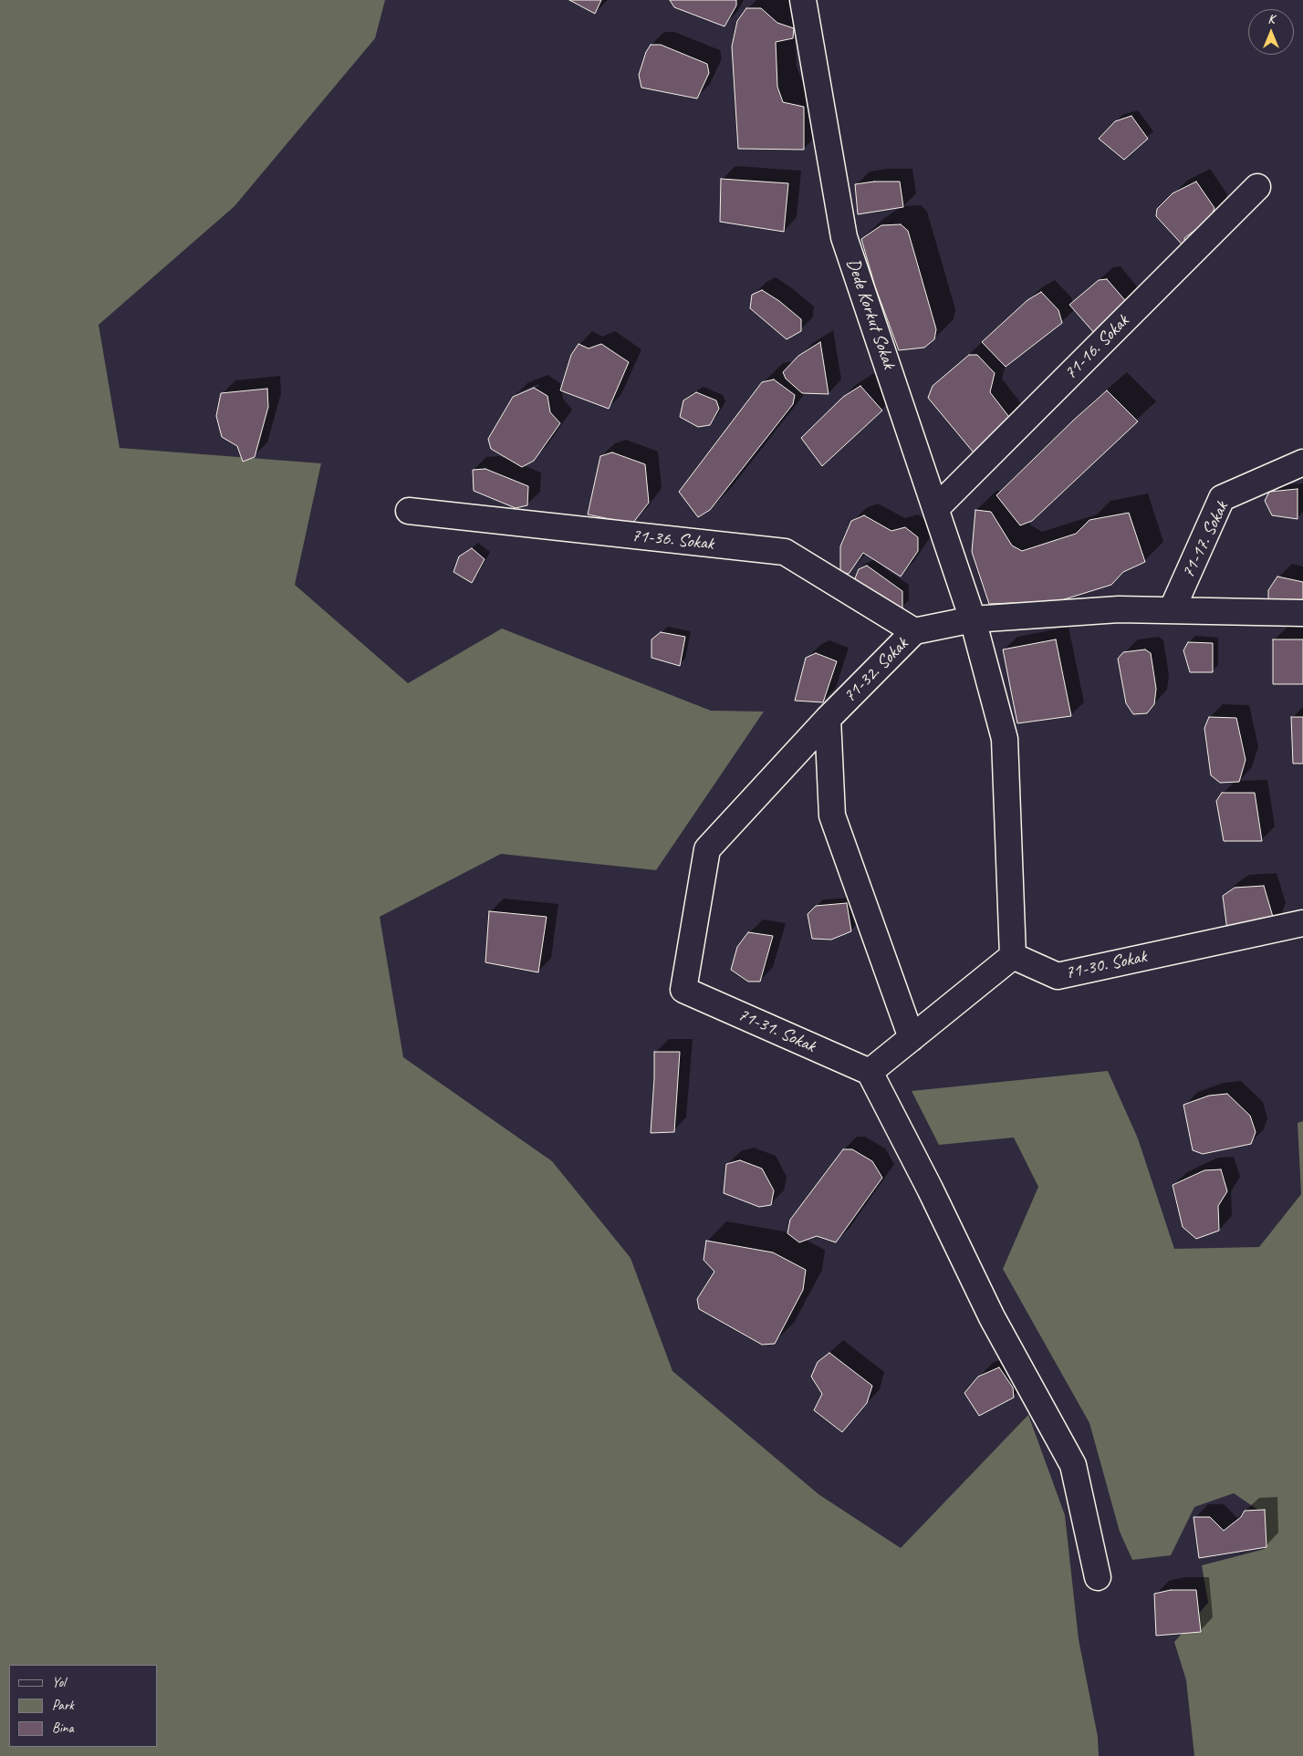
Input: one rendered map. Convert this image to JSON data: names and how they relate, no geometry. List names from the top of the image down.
{
  "streets": {
    "street": [
      "Dede Korkut Sokak",
      "71-16. Sokak",
      "71-36. Sokak",
      "71-17. Sokak",
      "71-32. Sokak",
      "71-30. Sokak",
      "71-31. Sokak"
    ]
  },
  "crossings": [
    ["Dede Korkut Sokak", "71-16. Sokak"],
    ["Dede Korkut Sokak", "71-32. Sokak"],
    ["71-36. Sokak", "71-32. Sokak"],
    ["71-17. Sokak", "71-32. Sokak"],
    ["71-32. Sokak", "71-31. Sokak"]
  ],
  "legend": ["Yol", "Park", "Bina"],
  "north": "top"
}
